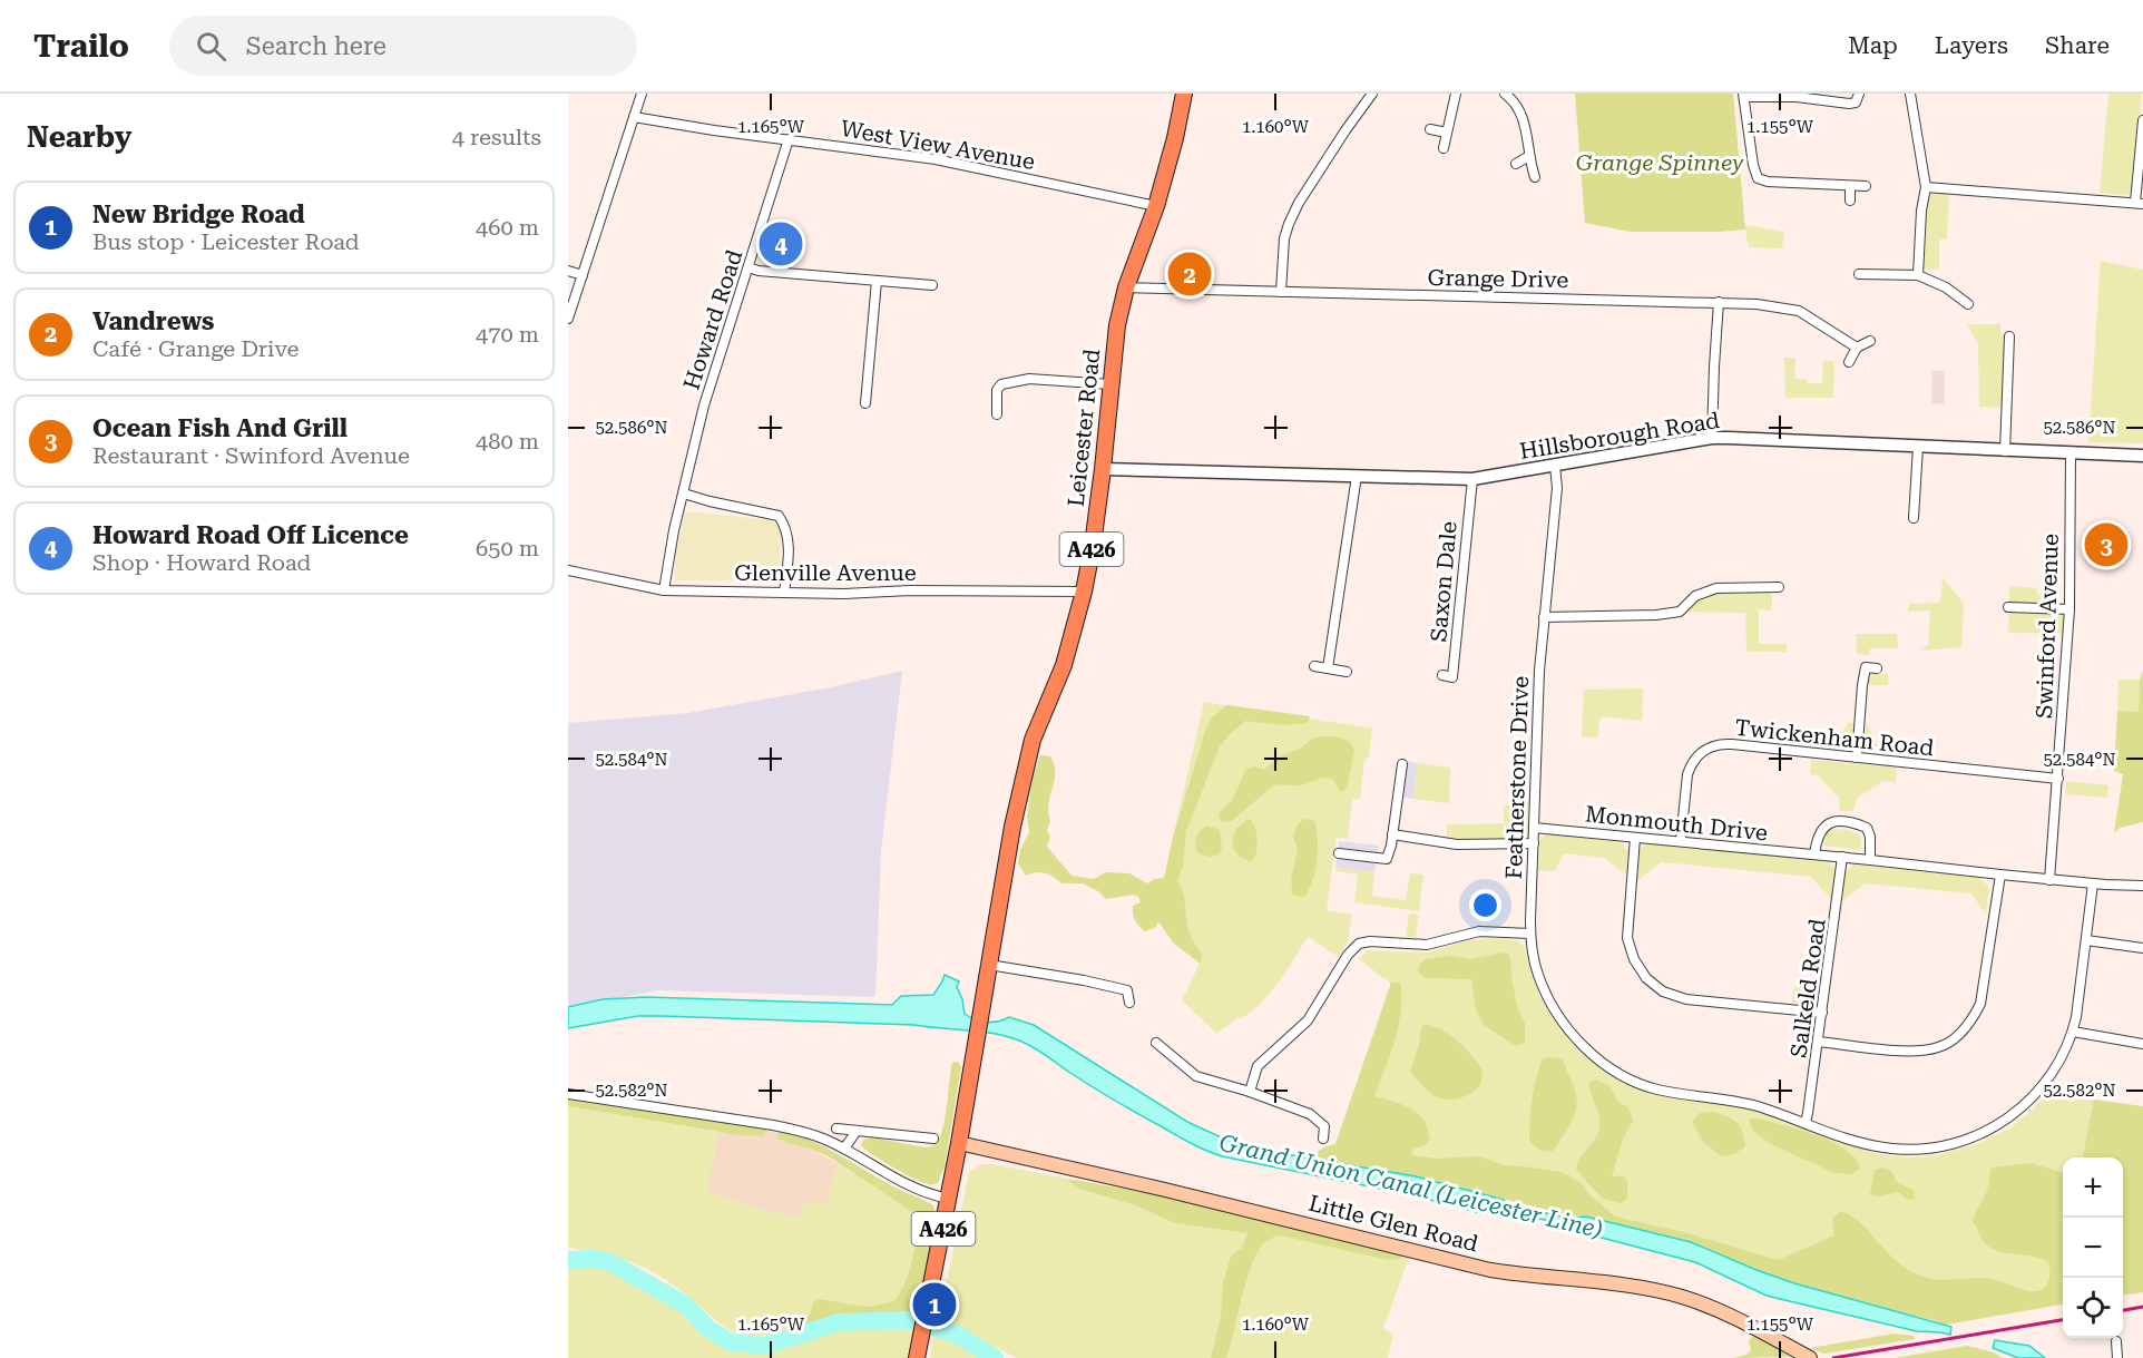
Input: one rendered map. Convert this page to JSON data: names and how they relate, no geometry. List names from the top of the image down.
{
  "streets": {
    "main road": ["Leicester Road", "A426", "Little Glen Road"],
    "street": [
      "West View Avenue",
      "Grange Drive",
      "Howard Road",
      "Hillsborough Road",
      "Glenville Avenue",
      "Saxon Dale",
      "Swinford Avenue",
      "Twickenham Road",
      "Featherstone Drive",
      "Monmouth Drive",
      "Salkeld Road"
    ]
  },
  "crossings": [
    ["West View Avenue", "Howard Road"],
    ["West View Avenue", "Leicester Road"],
    ["Grange Drive", "Leicester Road"],
    ["Howard Road", "Glenville Avenue"],
    ["Leicester Road", "Hillsborough Road"],
    ["Leicester Road", "A426"],
    ["Leicester Road", "Glenville Avenue"],
    ["Leicester Road", "Little Glen Road"],
    ["Hillsborough Road", "Saxon Dale"],
    ["Hillsborough Road", "Swinford Avenue"],
    ["Hillsborough Road", "Featherstone Drive"],
    ["A426", "Little Glen Road"],
    ["Swinford Avenue", "Twickenham Road"],
    ["Swinford Avenue", "Monmouth Drive"],
    ["Twickenham Road", "Monmouth Drive"],
    ["Featherstone Drive", "Monmouth Drive"],
    ["Featherstone Drive", "Salkeld Road"],
    ["Monmouth Drive", "Salkeld Road"]
  ],
  "water": ["Grand Union Canal (Leicester Line)"],
  "parks": ["Grange Spinney"],
  "page": {
    "header": "Trailo",
    "search": "Search here",
    "nav": ["Map", "Layers", "Share"],
    "heading": ["Nearby", "4 results"],
    "list": [
      {
        "mark": "1",
        "name": "New Bridge Road",
        "note": "Bus stop · Leicester Road",
        "value": "460 m"
      },
      {
        "mark": "2",
        "name": "Vandrews",
        "note": "Café · Grange Drive",
        "value": "470 m"
      },
      {
        "mark": "3",
        "name": "Ocean Fish And Grill",
        "note": "Restaurant · Swinford Avenue",
        "value": "480 m"
      },
      {
        "mark": "4",
        "name": "Howard Road Off Licence",
        "note": "Shop · Howard Road",
        "value": "650 m"
      }
    ],
    "pins": [
      "4",
      "2",
      "3",
      "1"
    ],
    "map_buttons": ["+", "−"]
  },
  "coordinates": [
    "1.165°W",
    "1.160°W",
    "1.155°W",
    "52.586°N",
    "52.584°N",
    "52.582°N"
  ]
}
